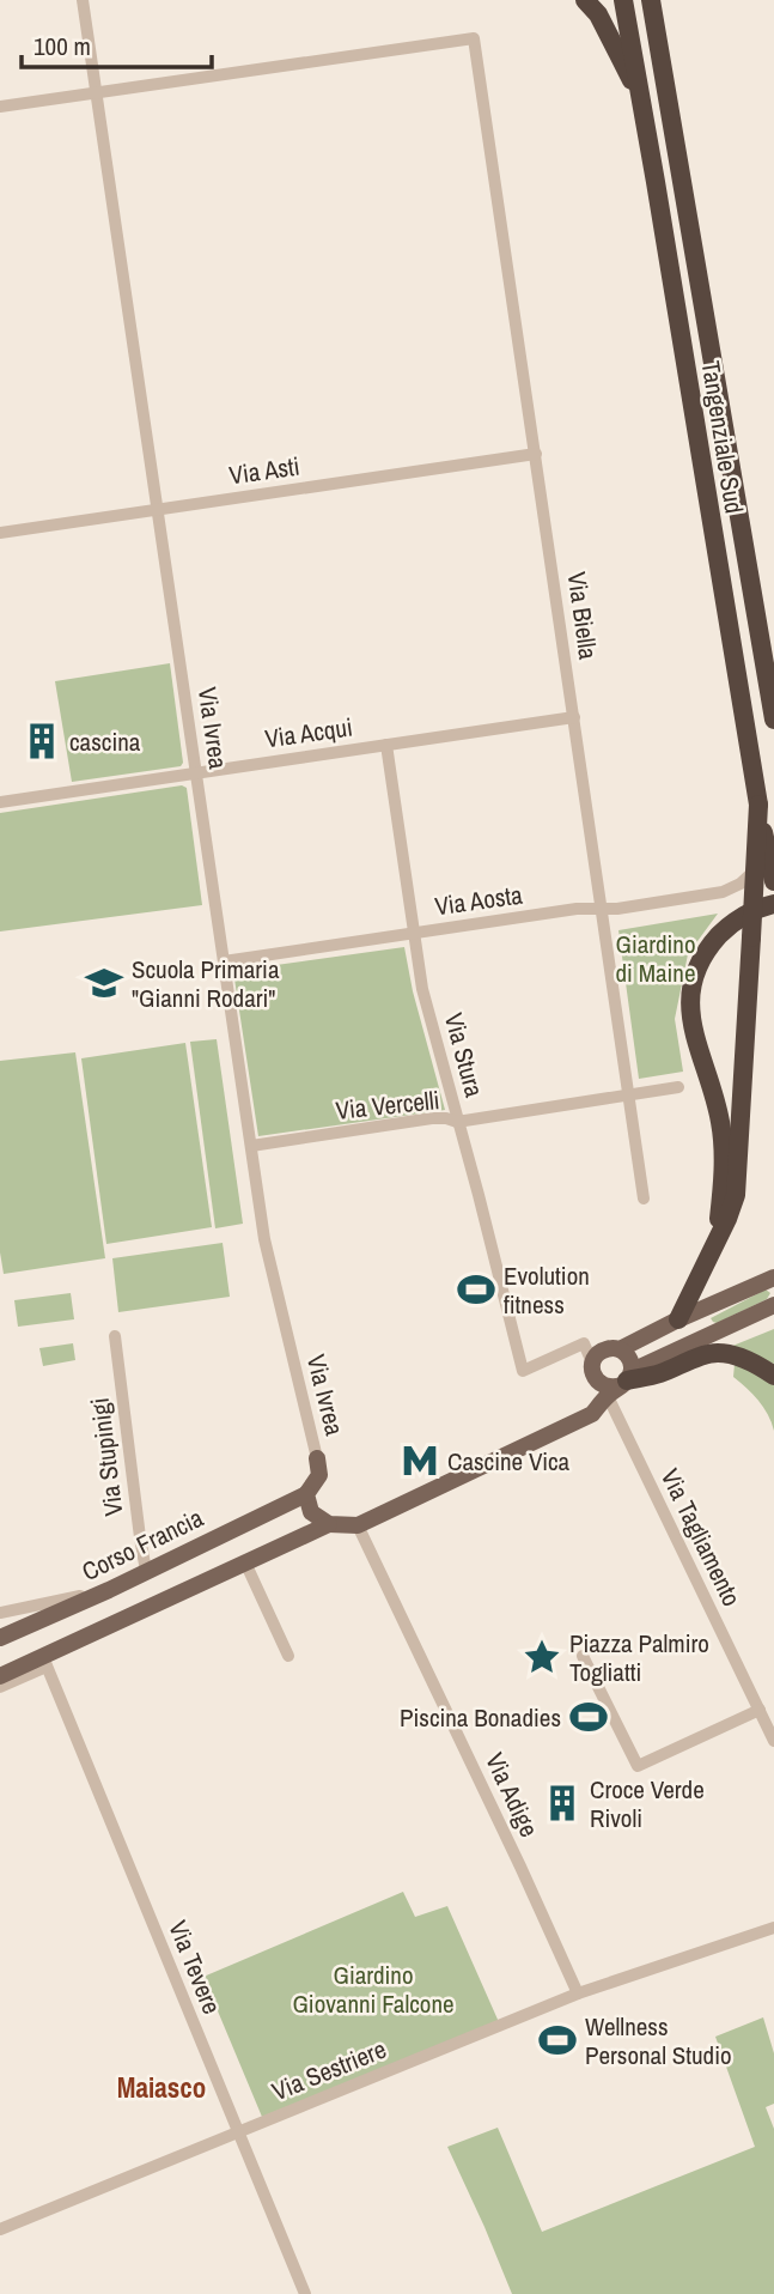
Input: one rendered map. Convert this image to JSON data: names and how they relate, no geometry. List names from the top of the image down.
{
  "streets": {
    "highway": ["Tangenziale Sud"],
    "main road": ["Corso Francia"],
    "street": [
      "Via Asti",
      "Via Biella",
      "Via Ivrea",
      "Via Acqui",
      "Via Aosta",
      "Via Stura",
      "Via Vercelli",
      "Via Stupinigi",
      "Via Tagliamento",
      "Via Adige",
      "Via Tevere",
      "Via Sestriere"
    ]
  },
  "crossings": [
    ["Via Asti", "Via Biella"],
    ["Via Asti", "Via Ivrea"],
    ["Via Biella", "Via Ivrea"],
    ["Via Biella", "Via Acqui"],
    ["Via Biella", "Via Aosta"],
    ["Via Biella", "Via Vercelli"],
    ["Via Ivrea", "Via Acqui"],
    ["Via Ivrea", "Via Aosta"],
    ["Via Ivrea", "Via Vercelli"],
    ["Via Acqui", "Via Stura"],
    ["Via Aosta", "Via Stura"],
    ["Via Stura", "Via Vercelli"],
    ["Via Stura", "Via Tagliamento"],
    ["Via Stupinigi", "Corso Francia"],
    ["Via Adige", "Via Sestriere"],
    ["Via Tevere", "Via Sestriere"]
  ],
  "districts": ["Maiasco"],
  "parks": ["Giardino di Maine", "Giardino Giovanni Falcone"],
  "places": {
    "building": ["cascina", "Croce Verde Rivoli"],
    "school or university": ["Scuola Primaria \"Gianni Rodari\""],
    "sports": ["Evolution fitness", "Piscina Bonadies", "Wellness Personal Studio"],
    "metro station": ["Cascine Vica"],
    "place": ["Piazza Palmiro Togliatti"]
  },
  "scale_bar": "100 m"
}
